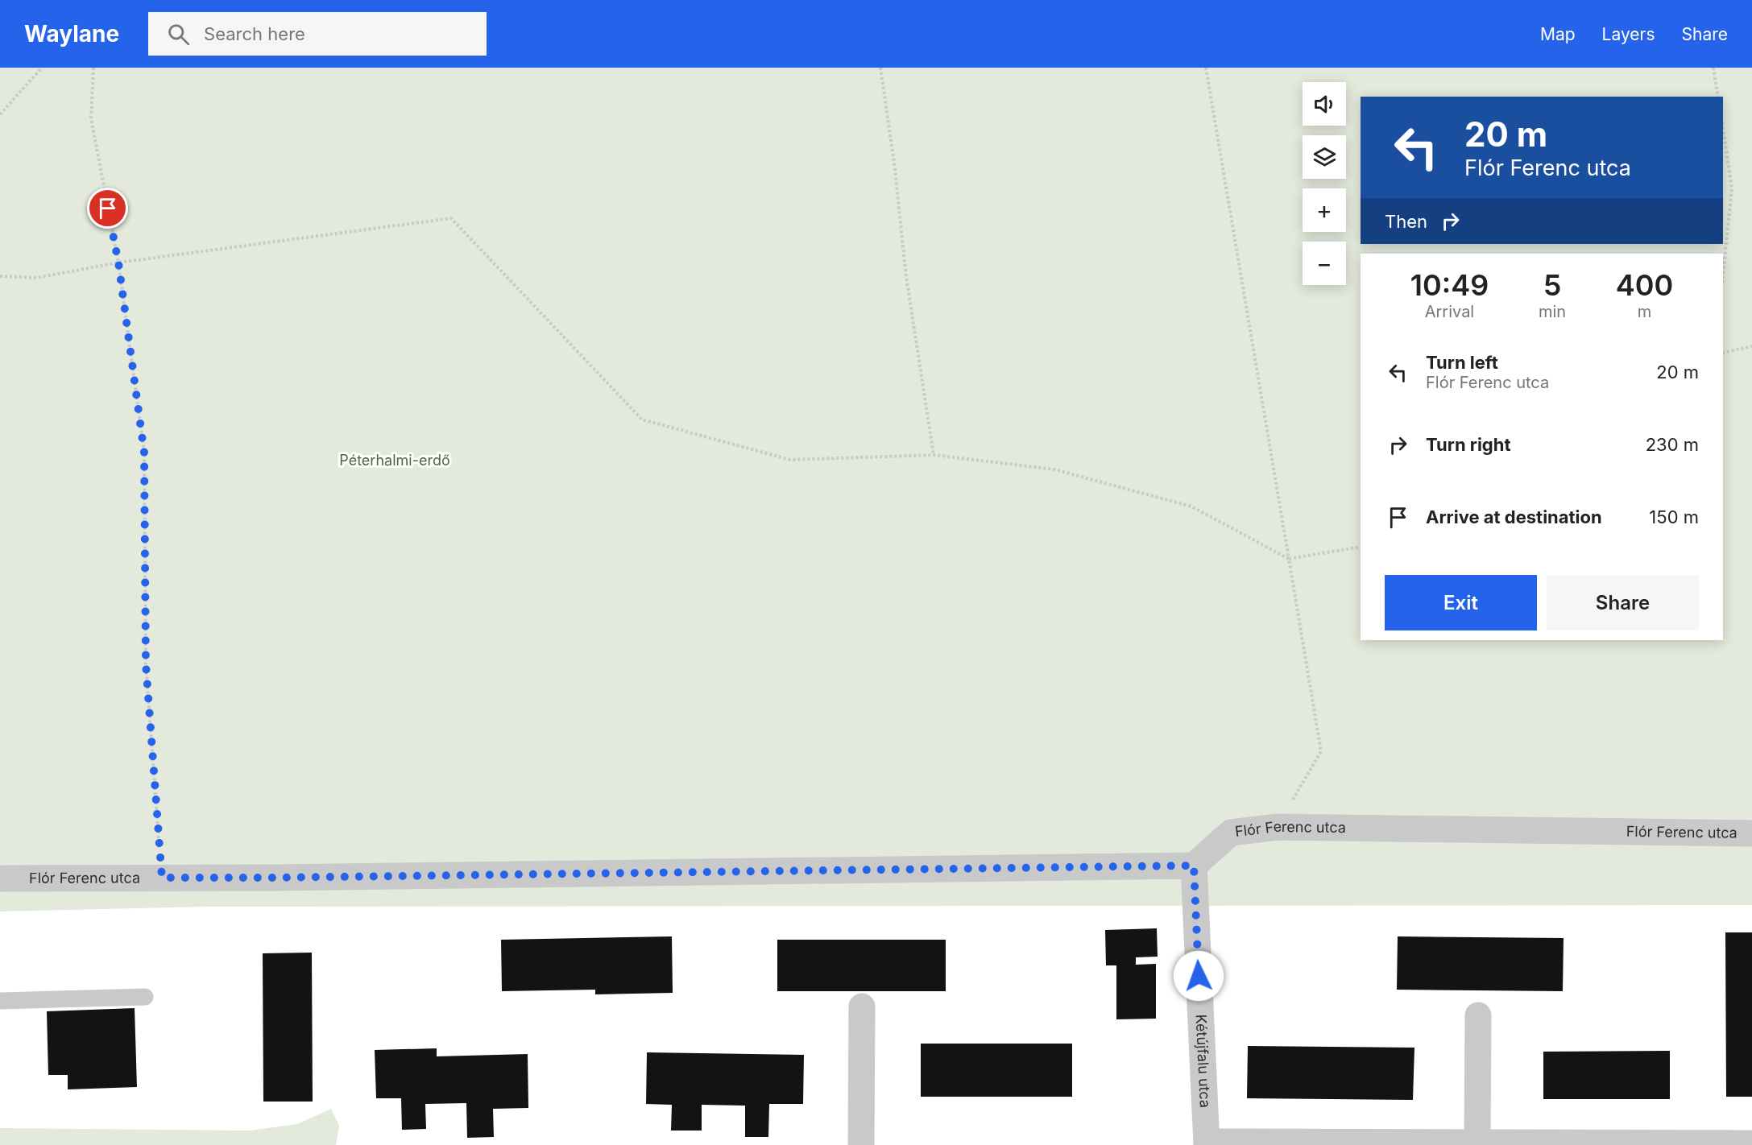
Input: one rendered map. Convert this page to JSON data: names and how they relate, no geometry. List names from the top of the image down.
{
  "streets": {
    "street": ["Flór Ferenc utca", "Kétújfalu utca"]
  },
  "crossings": [
    ["Flór Ferenc utca", "Kétújfalu utca"]
  ],
  "parks": ["Péterhalmi-erdő"],
  "page": {
    "header": "Waylane",
    "search": "Search here",
    "nav": ["Map", "Layers", "Share"],
    "map_buttons": ["+", "−"],
    "turn": ["20 m", "Flór Ferenc utca"],
    "then": "Then",
    "eta": [
      "10:49",
      "Arrival",
      "5",
      "min",
      "400",
      "m"
    ],
    "list": [
      {
        "name": "Turn left",
        "note": "Flór Ferenc utca",
        "value": "20 m"
      },
      {
        "name": "Turn right",
        "value": "230 m"
      },
      {
        "name": "Arrive at destination",
        "value": "150 m"
      }
    ],
    "buttons": ["Exit", "Share"]
  }
}
